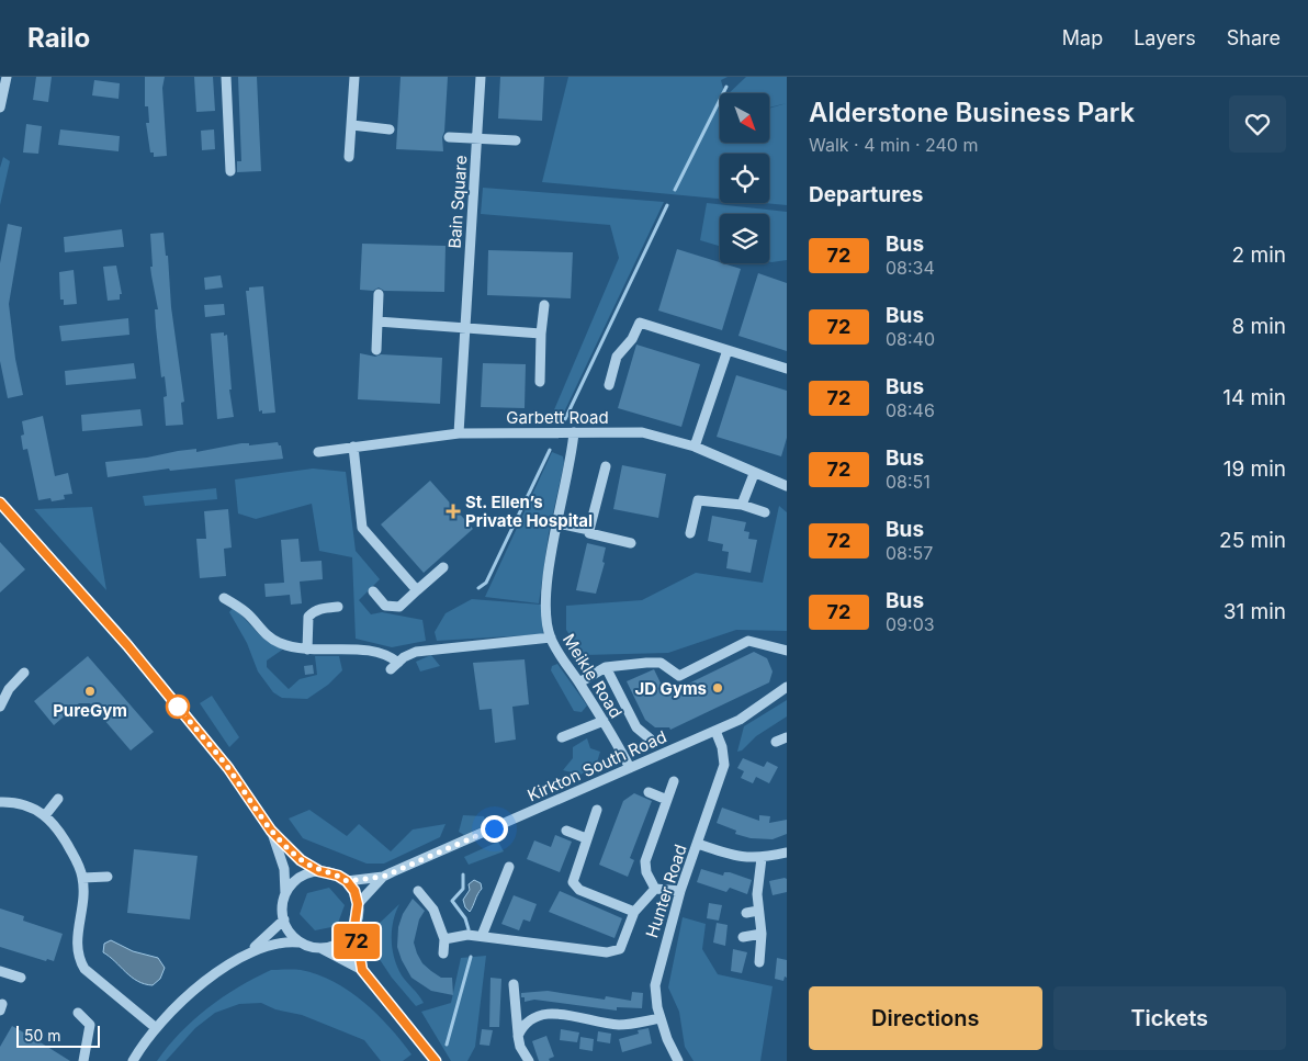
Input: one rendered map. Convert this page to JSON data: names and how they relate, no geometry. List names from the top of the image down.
{
  "streets": {
    "street": [
      "Bain Square",
      "Garbett Road",
      "Meikle Road",
      "Kirkton South Road",
      "Hunter Road"
    ]
  },
  "crossings": [
    ["Bain Square", "Garbett Road"],
    ["Garbett Road", "Meikle Road"],
    ["Meikle Road", "Kirkton South Road"],
    ["Kirkton South Road", "Hunter Road"]
  ],
  "places": {
    "health": ["St. Ellen’s Private Hospital"],
    "other": ["JD Gyms", "PureGym"]
  },
  "lines": ["bus line 72"],
  "scale_bar": "50 m",
  "north": "bottom right",
  "page": {
    "header": "Railo",
    "nav": ["Map", "Layers", "Share"],
    "on_map": "72",
    "heading": [
      ["Alderstone Business Park", "Walk · 4 min · 240 m"],
      "Departures"
    ],
    "list": [
      {
        "mark": "72",
        "name": "Bus",
        "note": "08:34",
        "value": "2 min"
      },
      {
        "mark": "72",
        "name": "Bus",
        "note": "08:40",
        "value": "8 min"
      },
      {
        "mark": "72",
        "name": "Bus",
        "note": "08:46",
        "value": "14 min"
      },
      {
        "mark": "72",
        "name": "Bus",
        "note": "08:51",
        "value": "19 min"
      },
      {
        "mark": "72",
        "name": "Bus",
        "note": "08:57",
        "value": "25 min"
      },
      {
        "mark": "72",
        "name": "Bus",
        "note": "09:03",
        "value": "31 min"
      }
    ],
    "buttons": ["Directions", "Tickets"],
    "scale": "50 m"
  }
}
